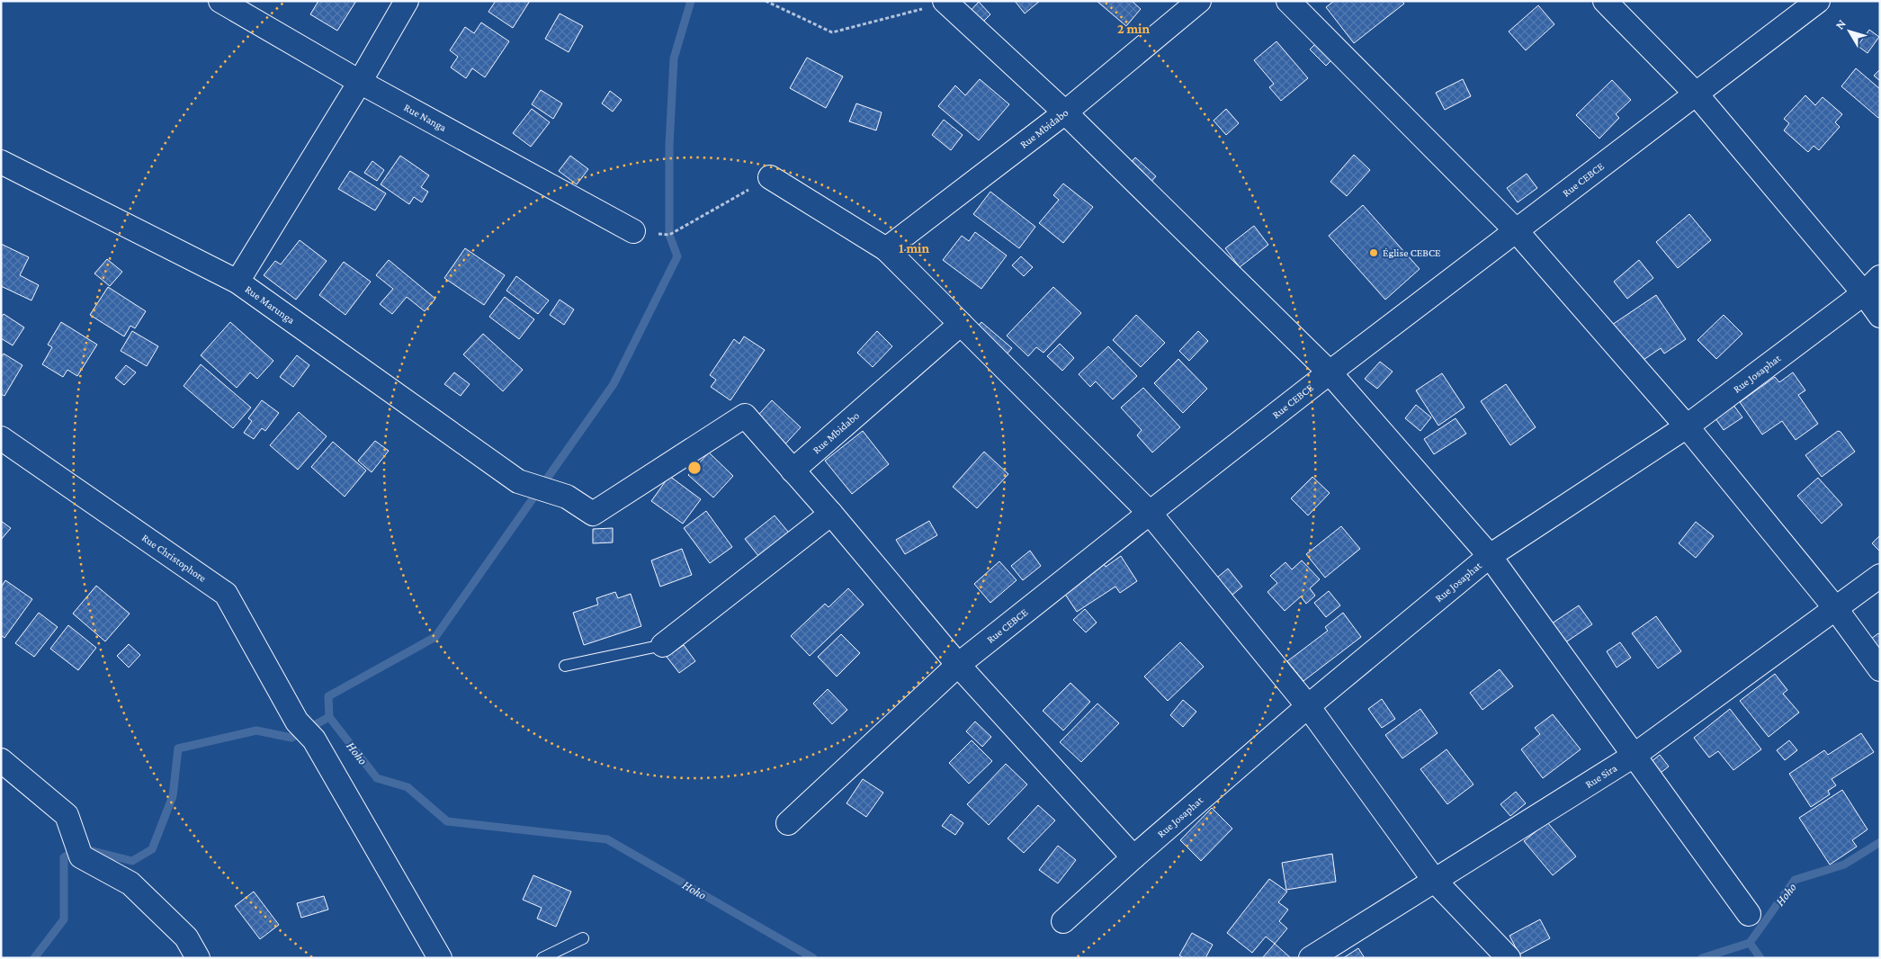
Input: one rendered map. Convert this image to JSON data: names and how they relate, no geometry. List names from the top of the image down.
{
  "streets": {
    "street": [
      "Rue Nanga",
      "Rue Mbidabo",
      "Rue CEBCE",
      "Rue Marunga",
      "Rue Josaphat",
      "Rue Christophore",
      "Rue Sira"
    ]
  },
  "crossings": [
    ["Rue Mbidabo", "Rue Marunga"]
  ],
  "water": ["Hoho"],
  "places": ["Église CEBCE"],
  "north": "top left",
  "rings": ["2 min", "1 min"]
}
